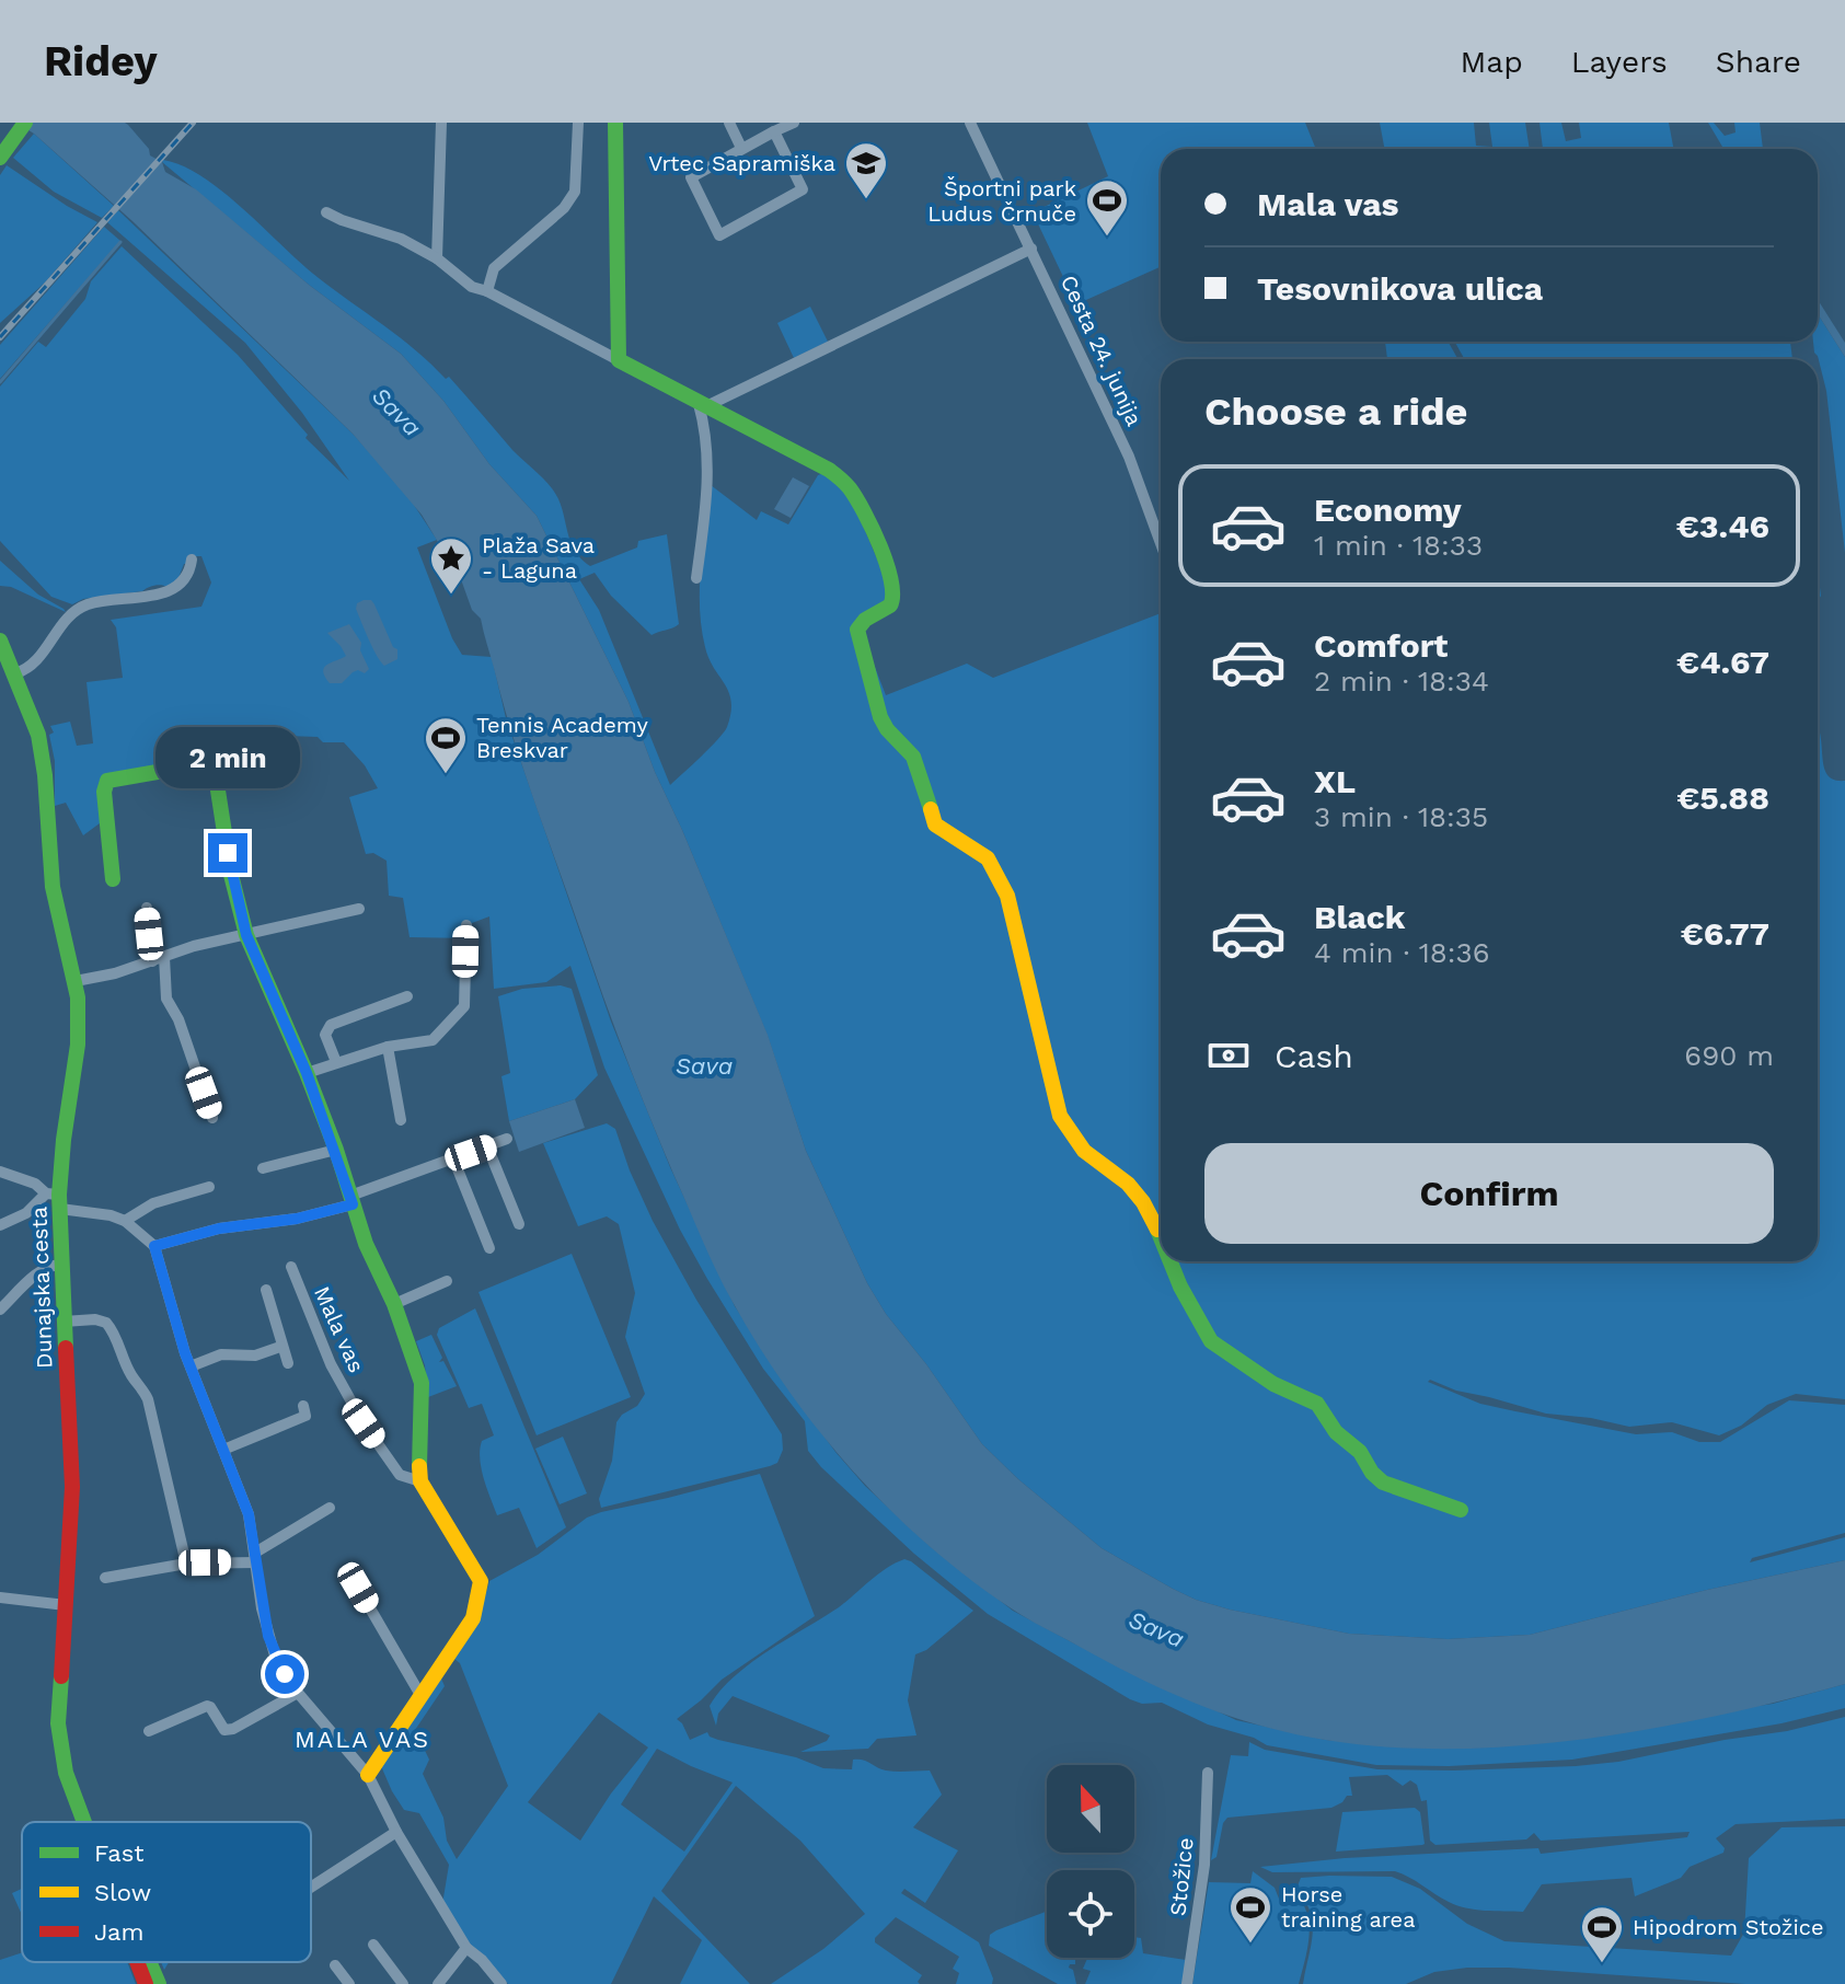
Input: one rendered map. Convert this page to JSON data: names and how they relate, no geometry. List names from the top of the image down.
{
  "streets": {
    "street": [
      "Cesta 24. junija",
      "Dunajska cesta",
      "Mala vas",
      "Stožice"
    ]
  },
  "districts": ["MALA VAS"],
  "water": ["Sava"],
  "places": {
    "school or university": ["Vrtec Sapramiška"],
    "sports": [
      "Športni park Ludus Črnuče",
      "Tennis Academy Breskvar",
      "Horse training area",
      "Hipodrom Stožice"
    ],
    "place": ["Plaža Sava - Laguna"]
  },
  "legend": ["Fast", "Slow", "Jam"],
  "north": "top",
  "page": {
    "header": "Ridey",
    "nav": ["Map", "Layers", "Share"],
    "banner": ["Mala vas", "Tesovnikova ulica"],
    "heading": "Choose a ride",
    "list": [
      {
        "name": "Economy",
        "note": "1 min · 18:33",
        "value": "€3.46"
      },
      {
        "name": "Comfort",
        "note": "2 min · 18:34",
        "value": "€4.67"
      },
      {
        "name": "XL",
        "note": "3 min · 18:35",
        "value": "€5.88"
      },
      {
        "name": "Black",
        "note": "4 min · 18:36",
        "value": "€6.77"
      }
    ],
    "bubble": "2 min",
    "pay": ["Cash", "690 m"],
    "buttons": "Confirm"
  }
}
